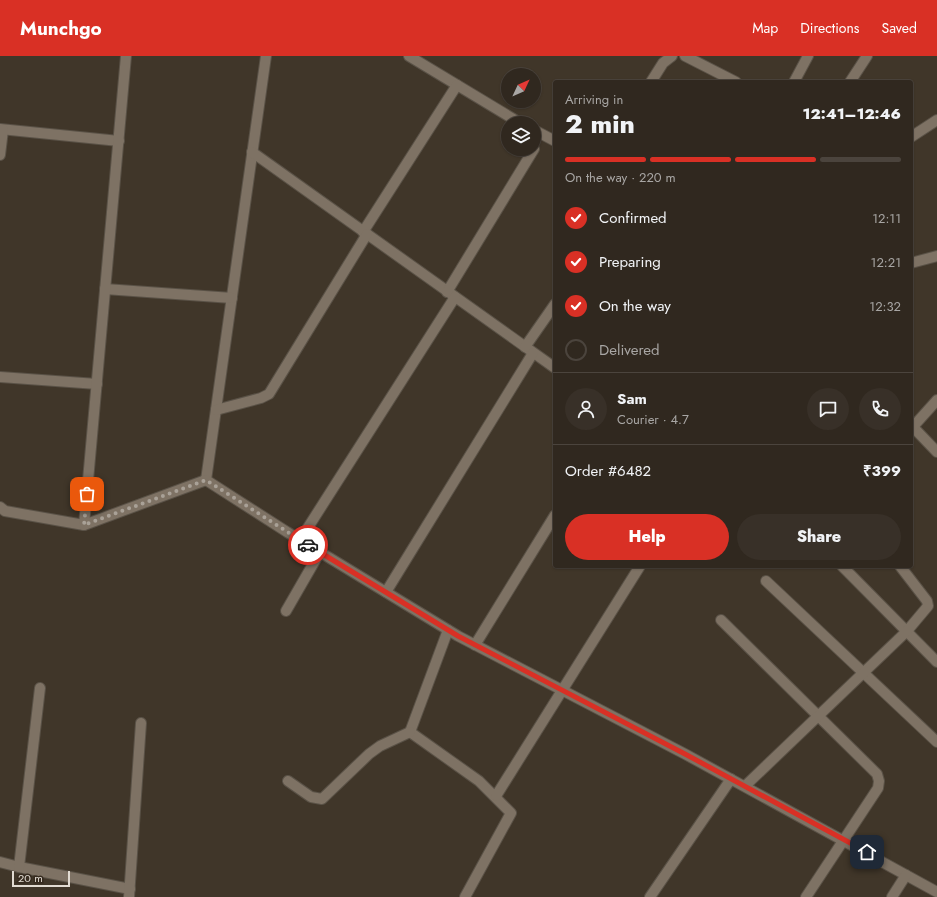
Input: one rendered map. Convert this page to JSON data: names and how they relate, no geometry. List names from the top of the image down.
{
  "scale_bar": "20 m",
  "north": "top right",
  "page": {
    "header": "Munchgo",
    "nav": ["Map", "Directions", "Saved"],
    "heading": ["2 min", "Arriving in", "12:41–12:46"],
    "panel": [
      "Sam",
      "Courier · 4.7",
      "Order #6482",
      "₹399"
    ],
    "bar": "On the way · 220 m",
    "list": [
      ["Confirmed", "12:11"],
      ["Preparing", "12:21"],
      ["On the way", "12:32"],
      "Delivered"
    ],
    "buttons": ["Help", "Share"],
    "scale": "20 m"
  }
}
